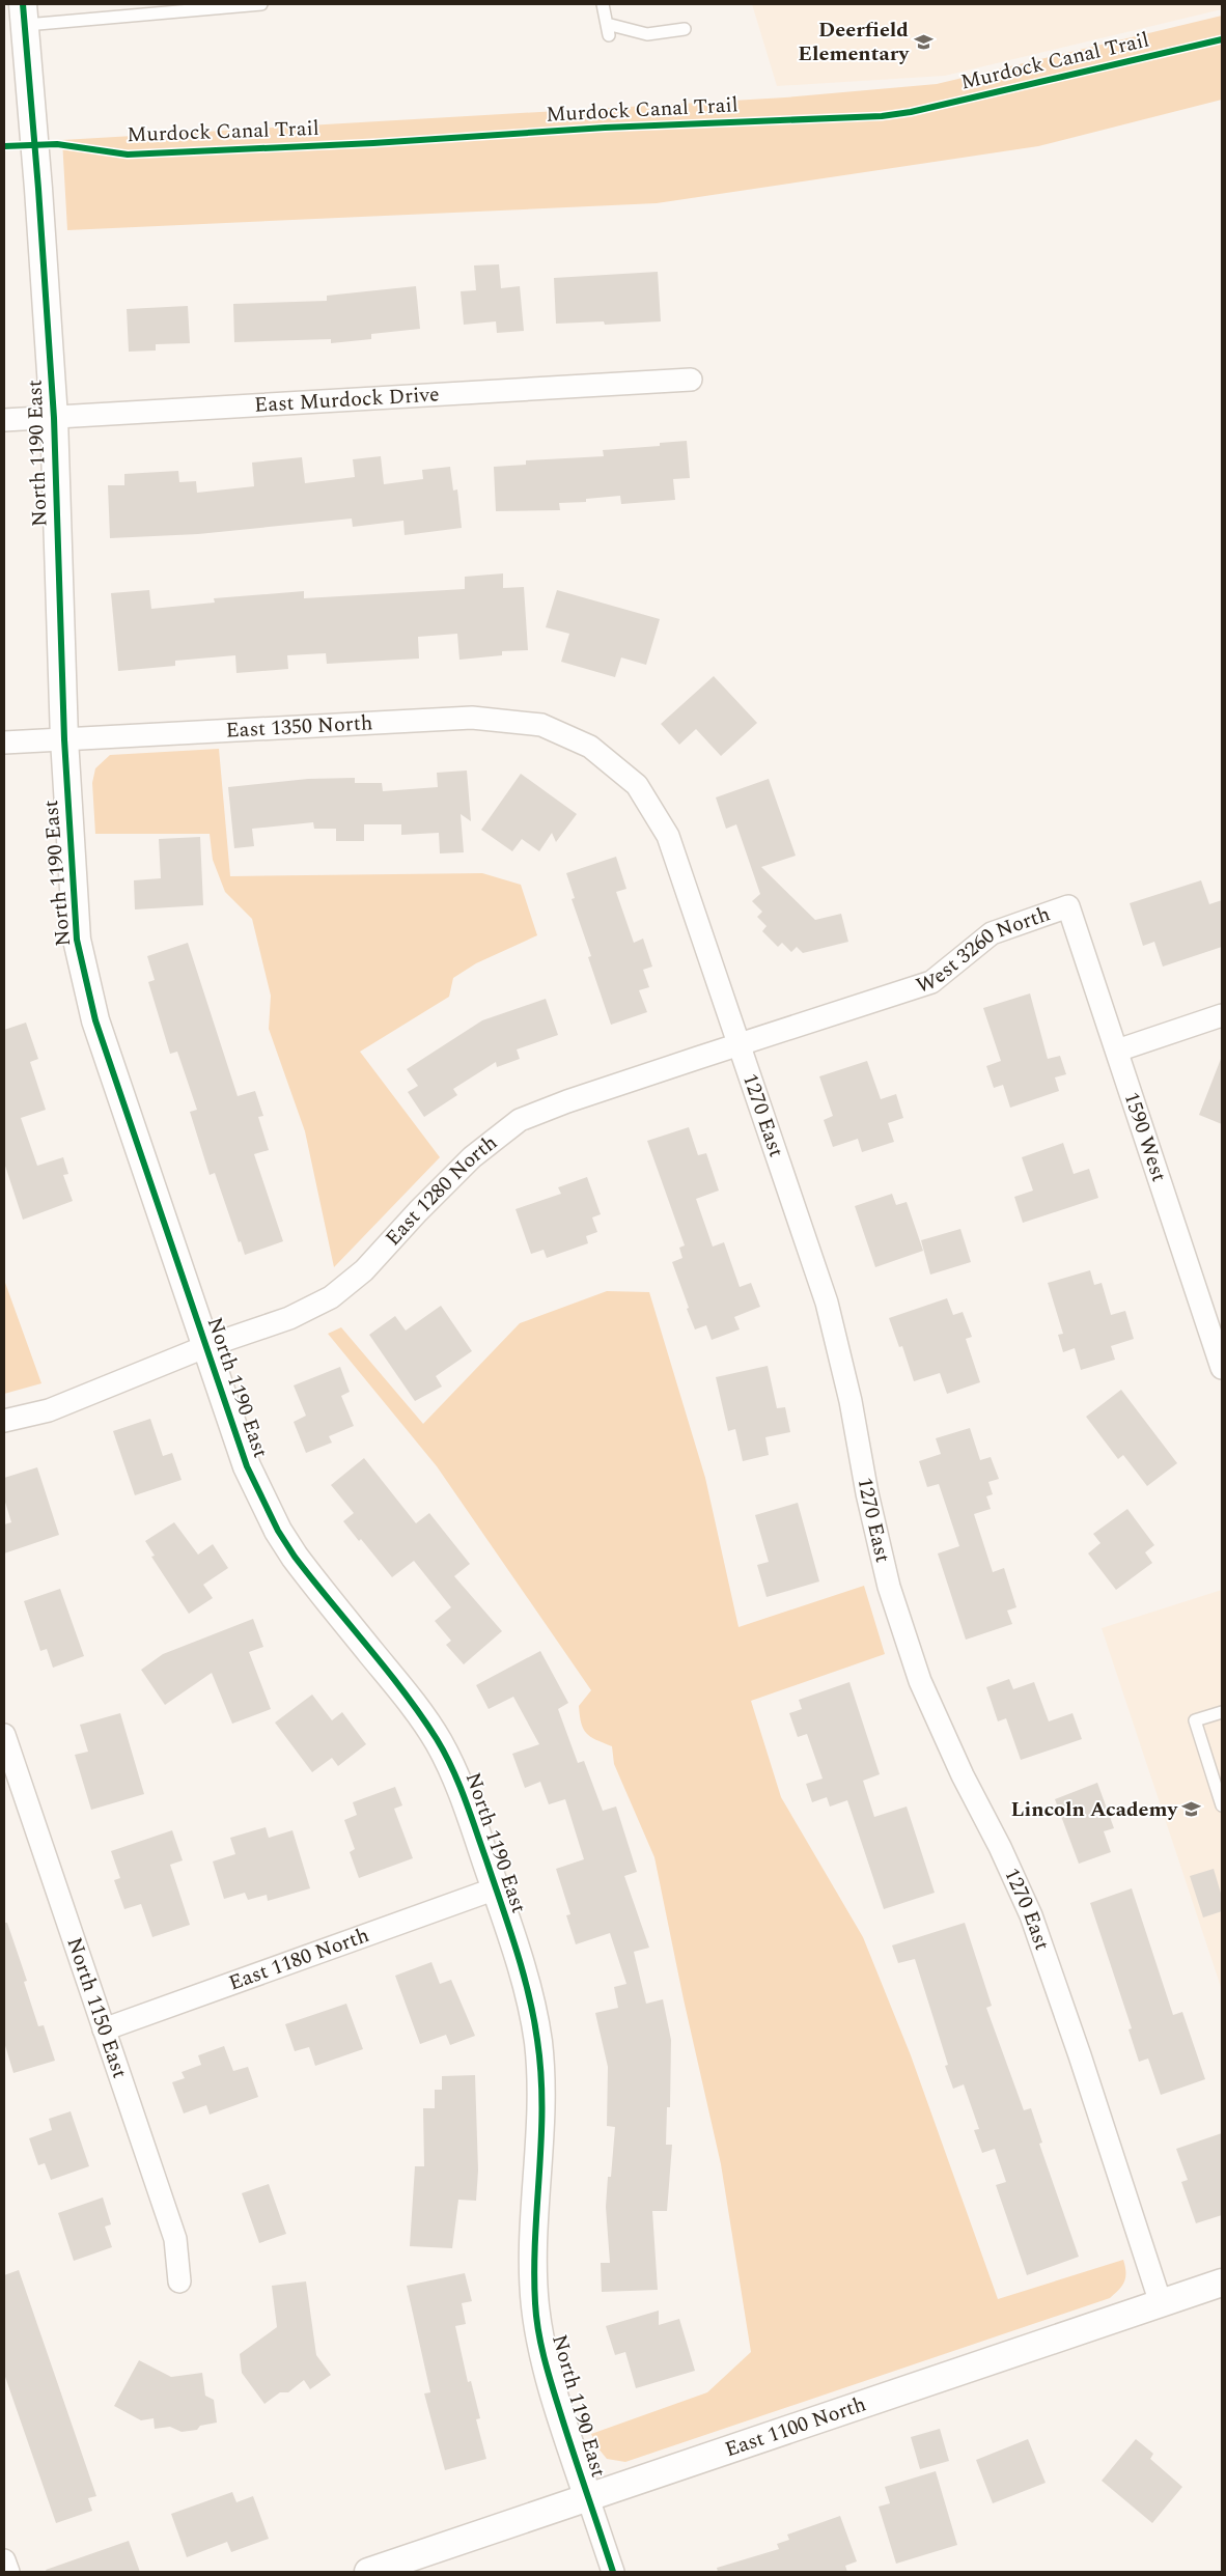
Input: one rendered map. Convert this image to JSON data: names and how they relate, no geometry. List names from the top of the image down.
{
  "streets": {
    "street": [
      "East Murdock Drive",
      "North 1190 East",
      "East 1350 North",
      "West 3260 North",
      "1270 East",
      "1590 West",
      "East 1280 North",
      "East 1180 North",
      "North 1150 East",
      "East 1100 North"
    ],
    "cycle path": ["Murdock Canal Trail"]
  },
  "crossings": [
    ["East Murdock Drive", "North 1190 East"],
    ["North 1190 East", "East 1350 North"],
    ["North 1190 East", "East 1280 North"],
    ["North 1190 East", "East 1180 North"],
    ["North 1190 East", "East 1100 North"],
    ["East 1350 North", "1270 East"],
    ["West 3260 North", "1590 West"],
    ["West 3260 North", "East 1280 North"],
    ["1270 East", "East 1280 North"],
    ["1270 East", "East 1100 North"],
    ["East 1180 North", "North 1150 East"]
  ],
  "places": {
    "school or university": ["Deerfield Elementary", "Lincoln Academy"]
  }
}
